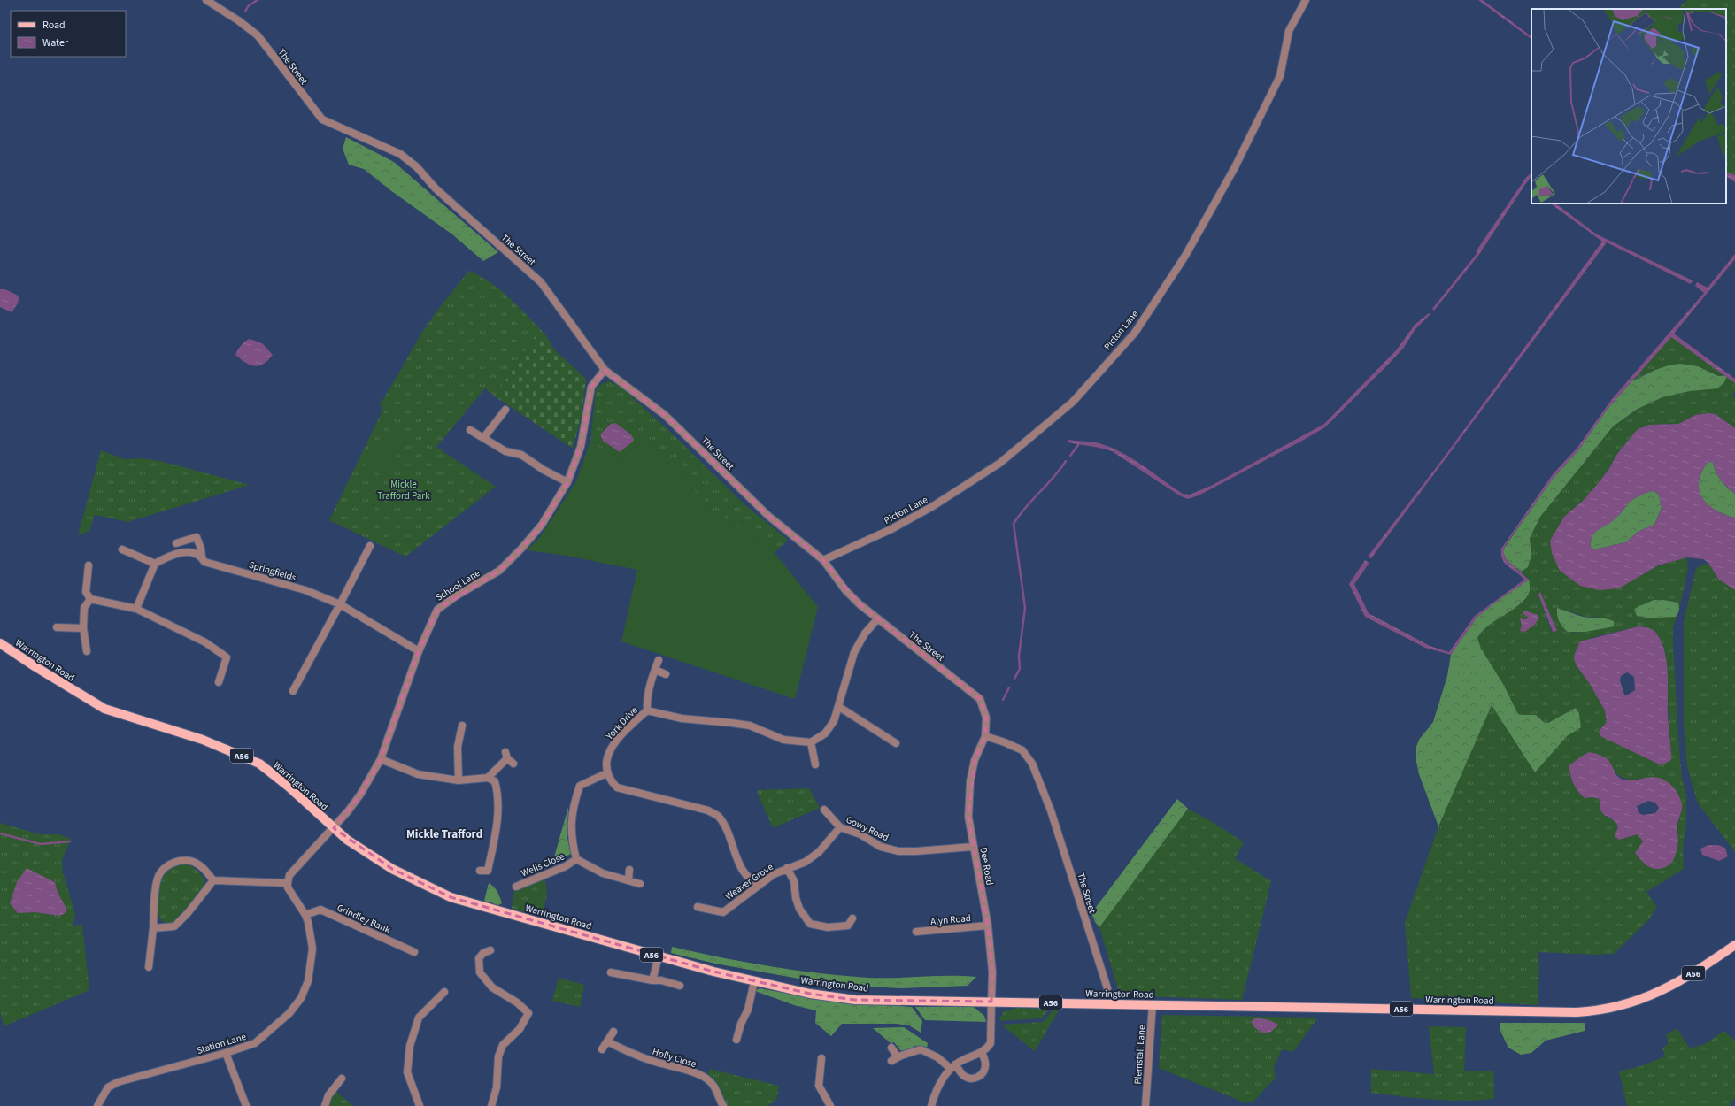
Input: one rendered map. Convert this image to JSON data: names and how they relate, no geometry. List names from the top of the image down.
{
  "streets": {
    "main road": ["Warrington Road", "A56"],
    "street": [
      "The Street",
      "Picton Lane",
      "Springfields",
      "School Lane",
      "York Drive",
      "Gowy Road",
      "Wells Close",
      "Dee Road",
      "Weaver Grove",
      "Grindley Bank",
      "Alyn Road",
      "Station Lane",
      "Plemstall Lane",
      "Holly Close"
    ]
  },
  "crossings": [
    ["The Street", "Picton Lane"],
    ["The Street", "School Lane"],
    ["The Street", "Dee Road"],
    ["Springfields", "School Lane"],
    ["School Lane", "Warrington Road"],
    ["Warrington Road", "Dee Road"],
    ["Warrington Road", "Plemstall Lane"],
    ["York Drive", "Wells Close"],
    ["Gowy Road", "Dee Road"],
    ["Gowy Road", "Weaver Grove"],
    ["Dee Road", "Alyn Road"],
    ["Grindley Bank", "Station Lane"]
  ],
  "districts": ["Mickle Trafford"],
  "parks": ["Mickle Trafford Park"],
  "legend": ["Road", "Water"]
}
